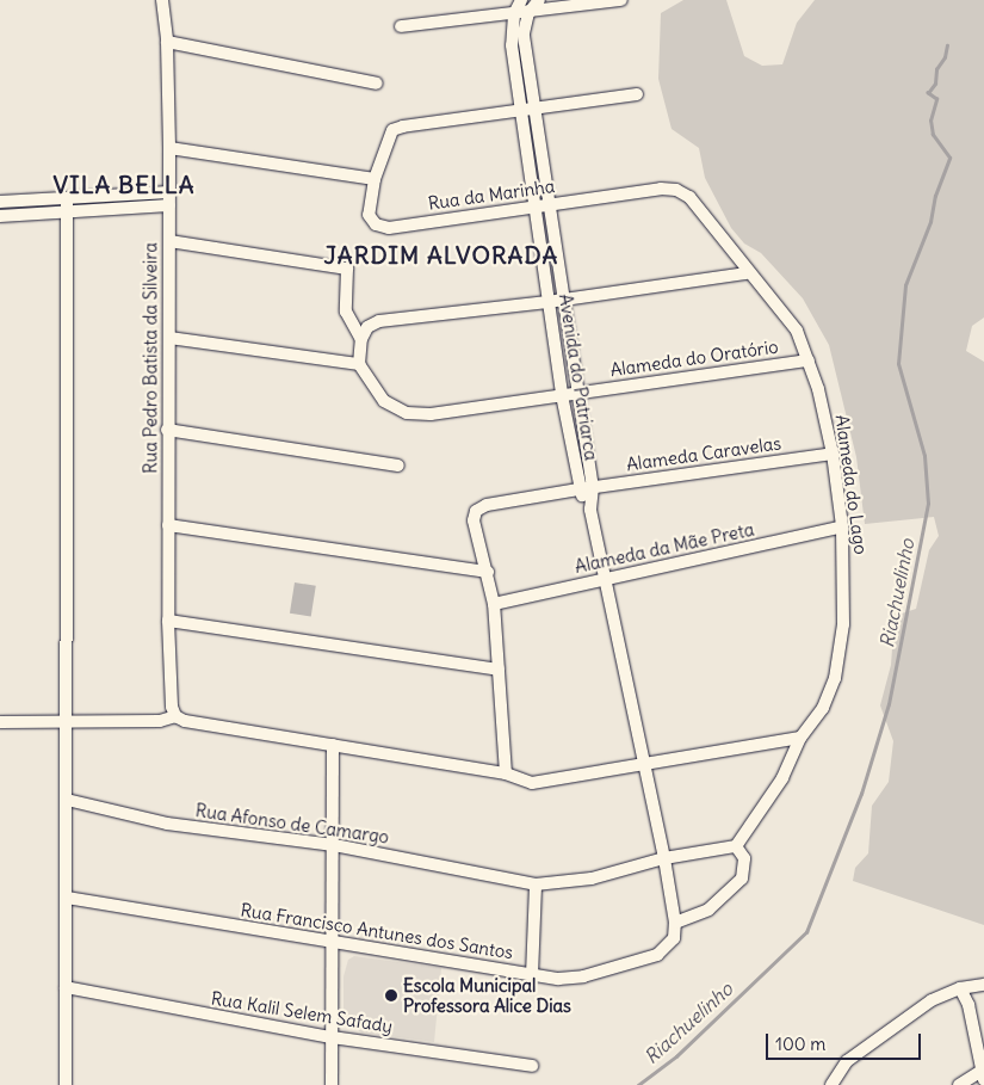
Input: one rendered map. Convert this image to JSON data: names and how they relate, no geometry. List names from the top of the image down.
{
  "streets": {
    "street": [
      "Rua da Marinha",
      "Rua Pedro Batista da Silveira",
      "Alameda do Oratório",
      "Avenida do Patriarca",
      "Alameda Caravelas",
      "Alameda do Lago",
      "Alameda da Mãe Preta",
      "Rua Afonso de Camargo",
      "Rua Francisco Antunes dos Santos",
      "Rua Kalil Selem Safady"
    ]
  },
  "crossings": [
    ["Rua da Marinha", "Avenida do Patriarca"],
    ["Rua da Marinha", "Alameda do Lago"],
    ["Alameda do Oratório", "Avenida do Patriarca"],
    ["Alameda do Oratório", "Alameda do Lago"],
    ["Avenida do Patriarca", "Alameda Caravelas"],
    ["Avenida do Patriarca", "Alameda da Mãe Preta"],
    ["Avenida do Patriarca", "Rua Francisco Antunes dos Santos"],
    ["Alameda Caravelas", "Alameda do Lago"],
    ["Alameda do Lago", "Alameda da Mãe Preta"]
  ],
  "districts": ["VILA BELLA", "JARDIM ALVORADA"],
  "water": ["Riachuelinho"],
  "places": ["Escola Municipal Professora Alice Dias"],
  "scale_bar": "100 m"
}
